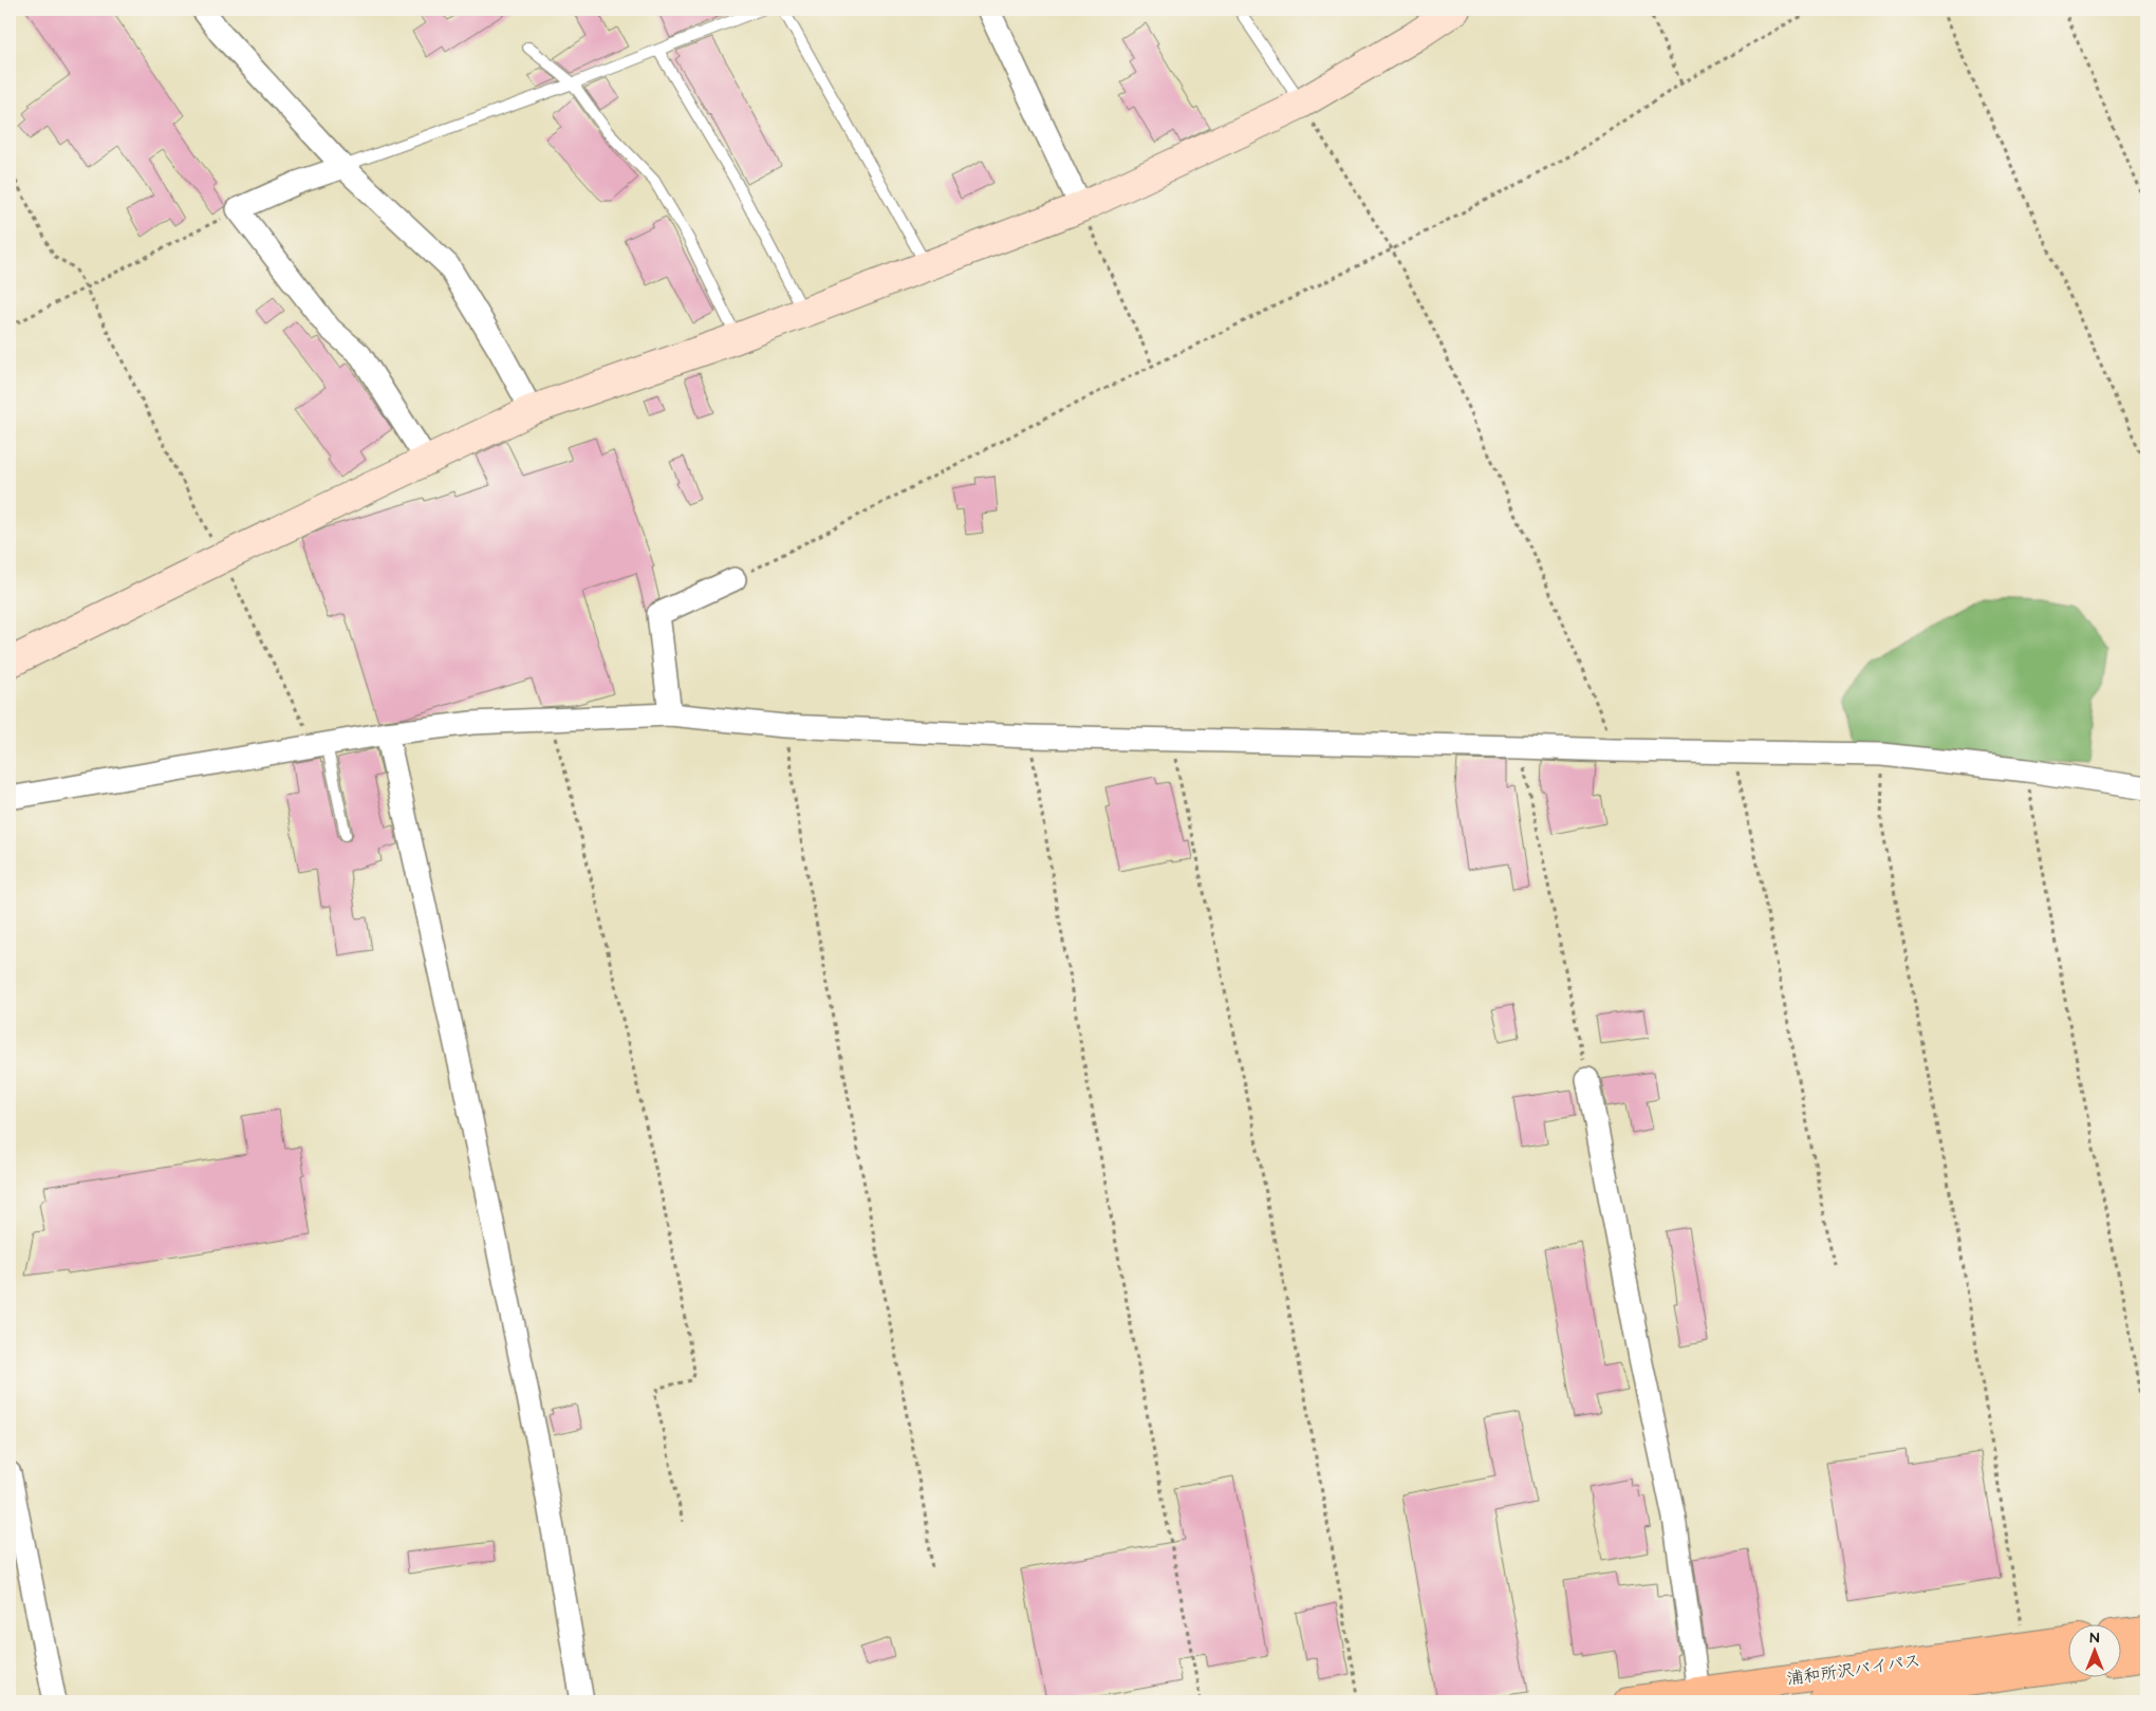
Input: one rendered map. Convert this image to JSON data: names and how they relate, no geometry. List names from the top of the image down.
{
  "streets": {
    "highway": ["浦和所沢バイパス"]
  },
  "north": "top"
}
